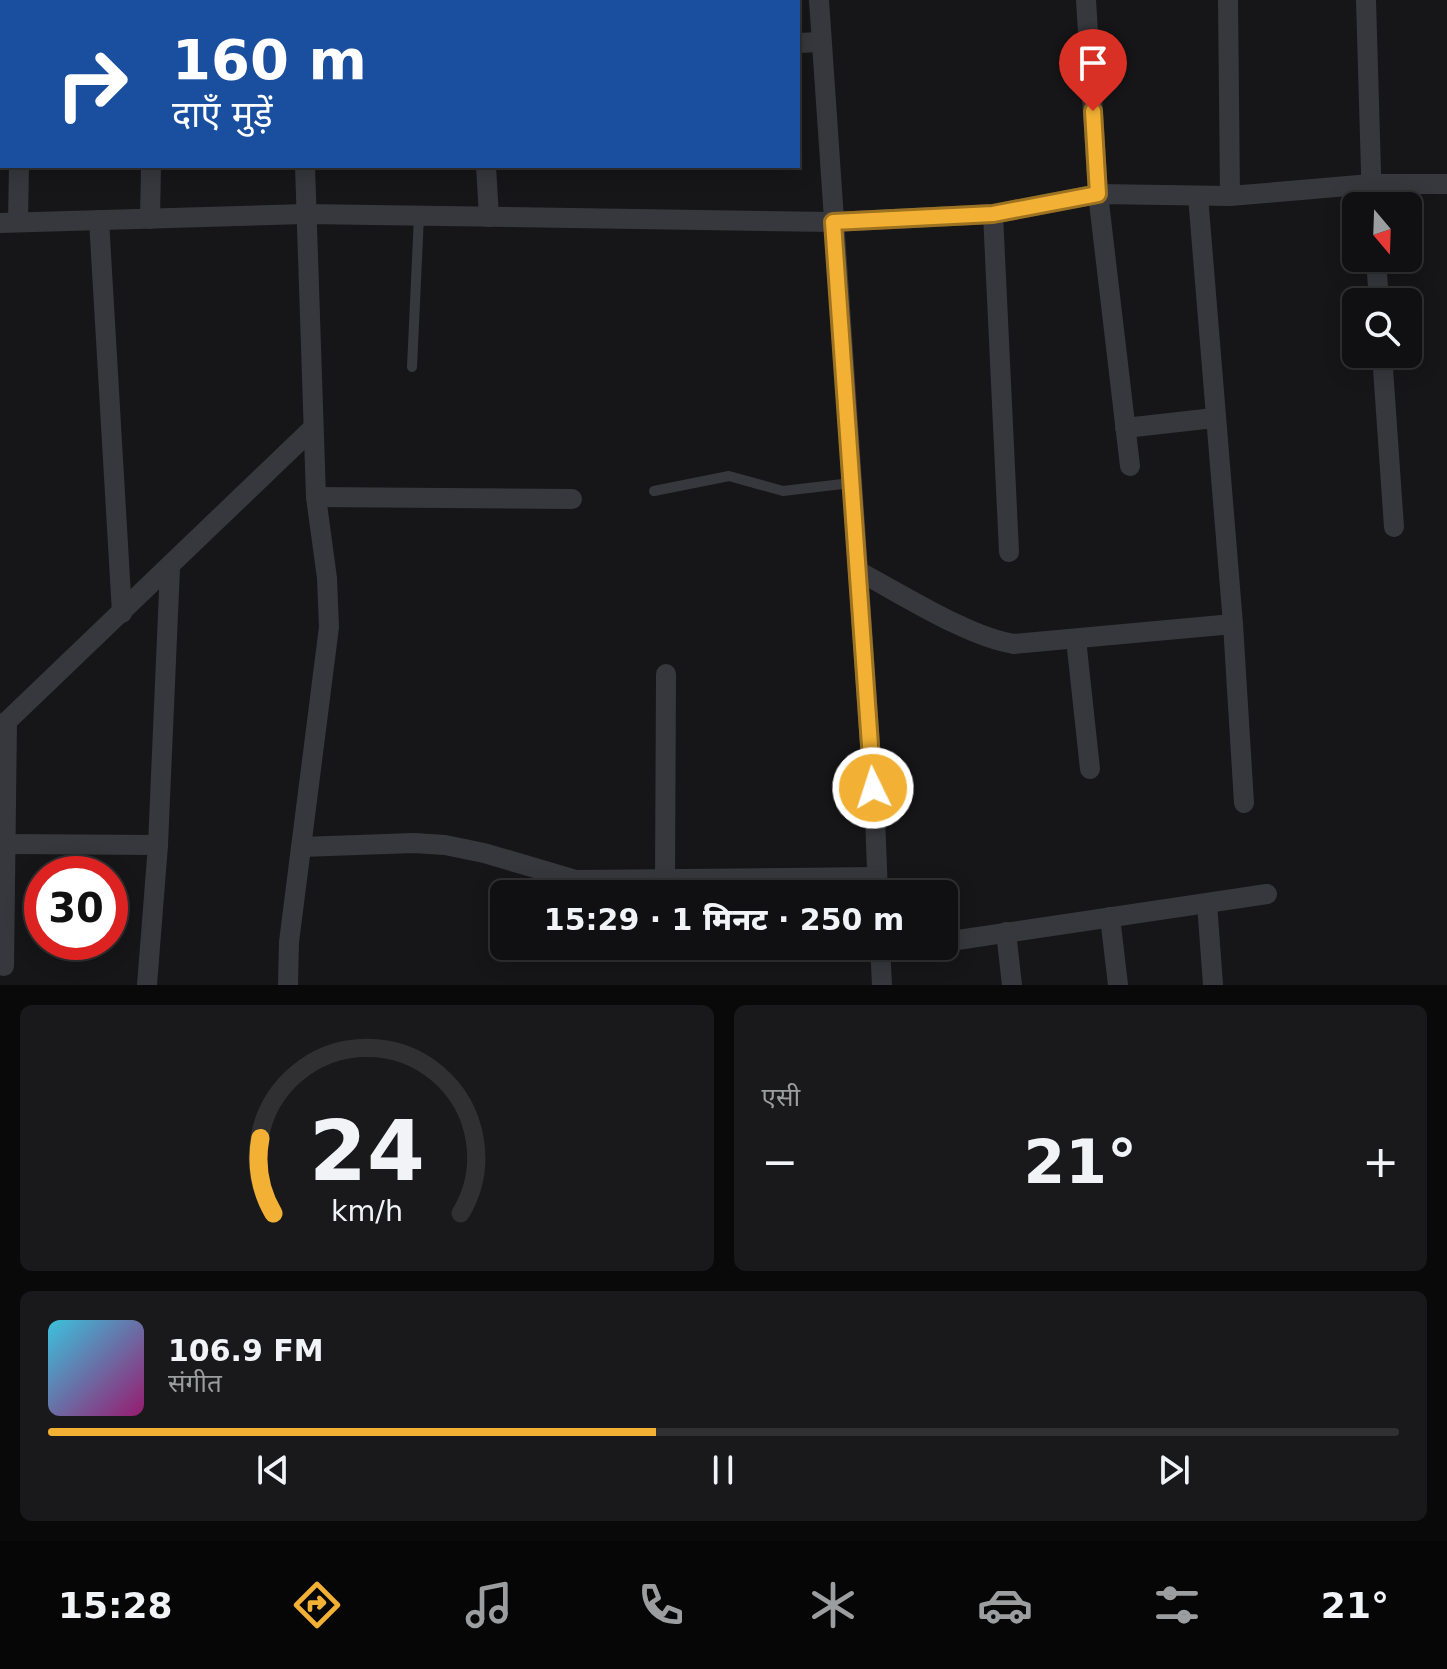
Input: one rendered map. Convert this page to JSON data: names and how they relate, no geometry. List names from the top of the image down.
{
  "north": "bottom",
  "page": {
    "turn": ["160 m", "दाएँ मुड़ें"],
    "limit": "30",
    "trip": "15:29 · 1 मिनट · 250 m",
    "tile": "एसी",
    "heat": ["−", "21°", "+"],
    "song": ["106.9 FM", "संगीत"],
    "tabs": ["15:28", "21°"],
    "gauge": ["24", "km/h"]
  }
}
